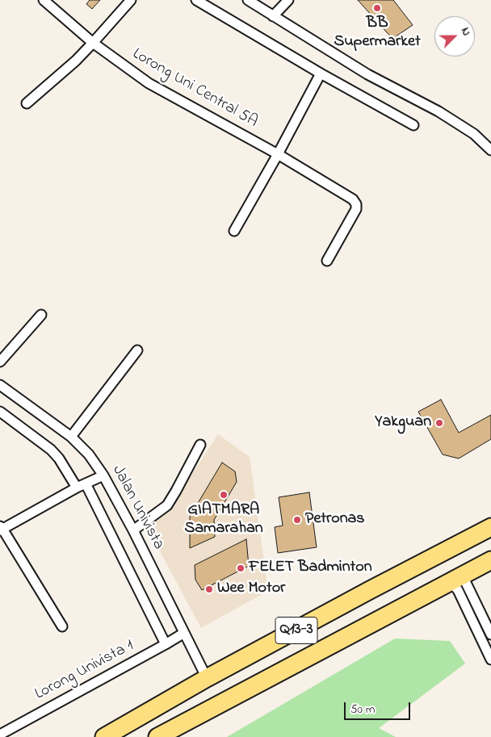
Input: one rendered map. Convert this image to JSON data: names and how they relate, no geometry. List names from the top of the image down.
{
  "streets": {
    "highway": ["Q13-3"],
    "street": ["Lorong Uni Central 5A", "Jalan Univista", "Lorong Univista 1"]
  },
  "crossings": [
    ["Jalan Univista", "Q13-3"],
    ["Jalan Univista", "Lorong Univista 1"]
  ],
  "places": [
    "BB Supermarket",
    "Yakguan",
    "GIATMARA Samarahan",
    "Petronas",
    "FELET Badminton",
    "Wee Motor"
  ],
  "scale_bar": "50 m",
  "north": "top right"
}
